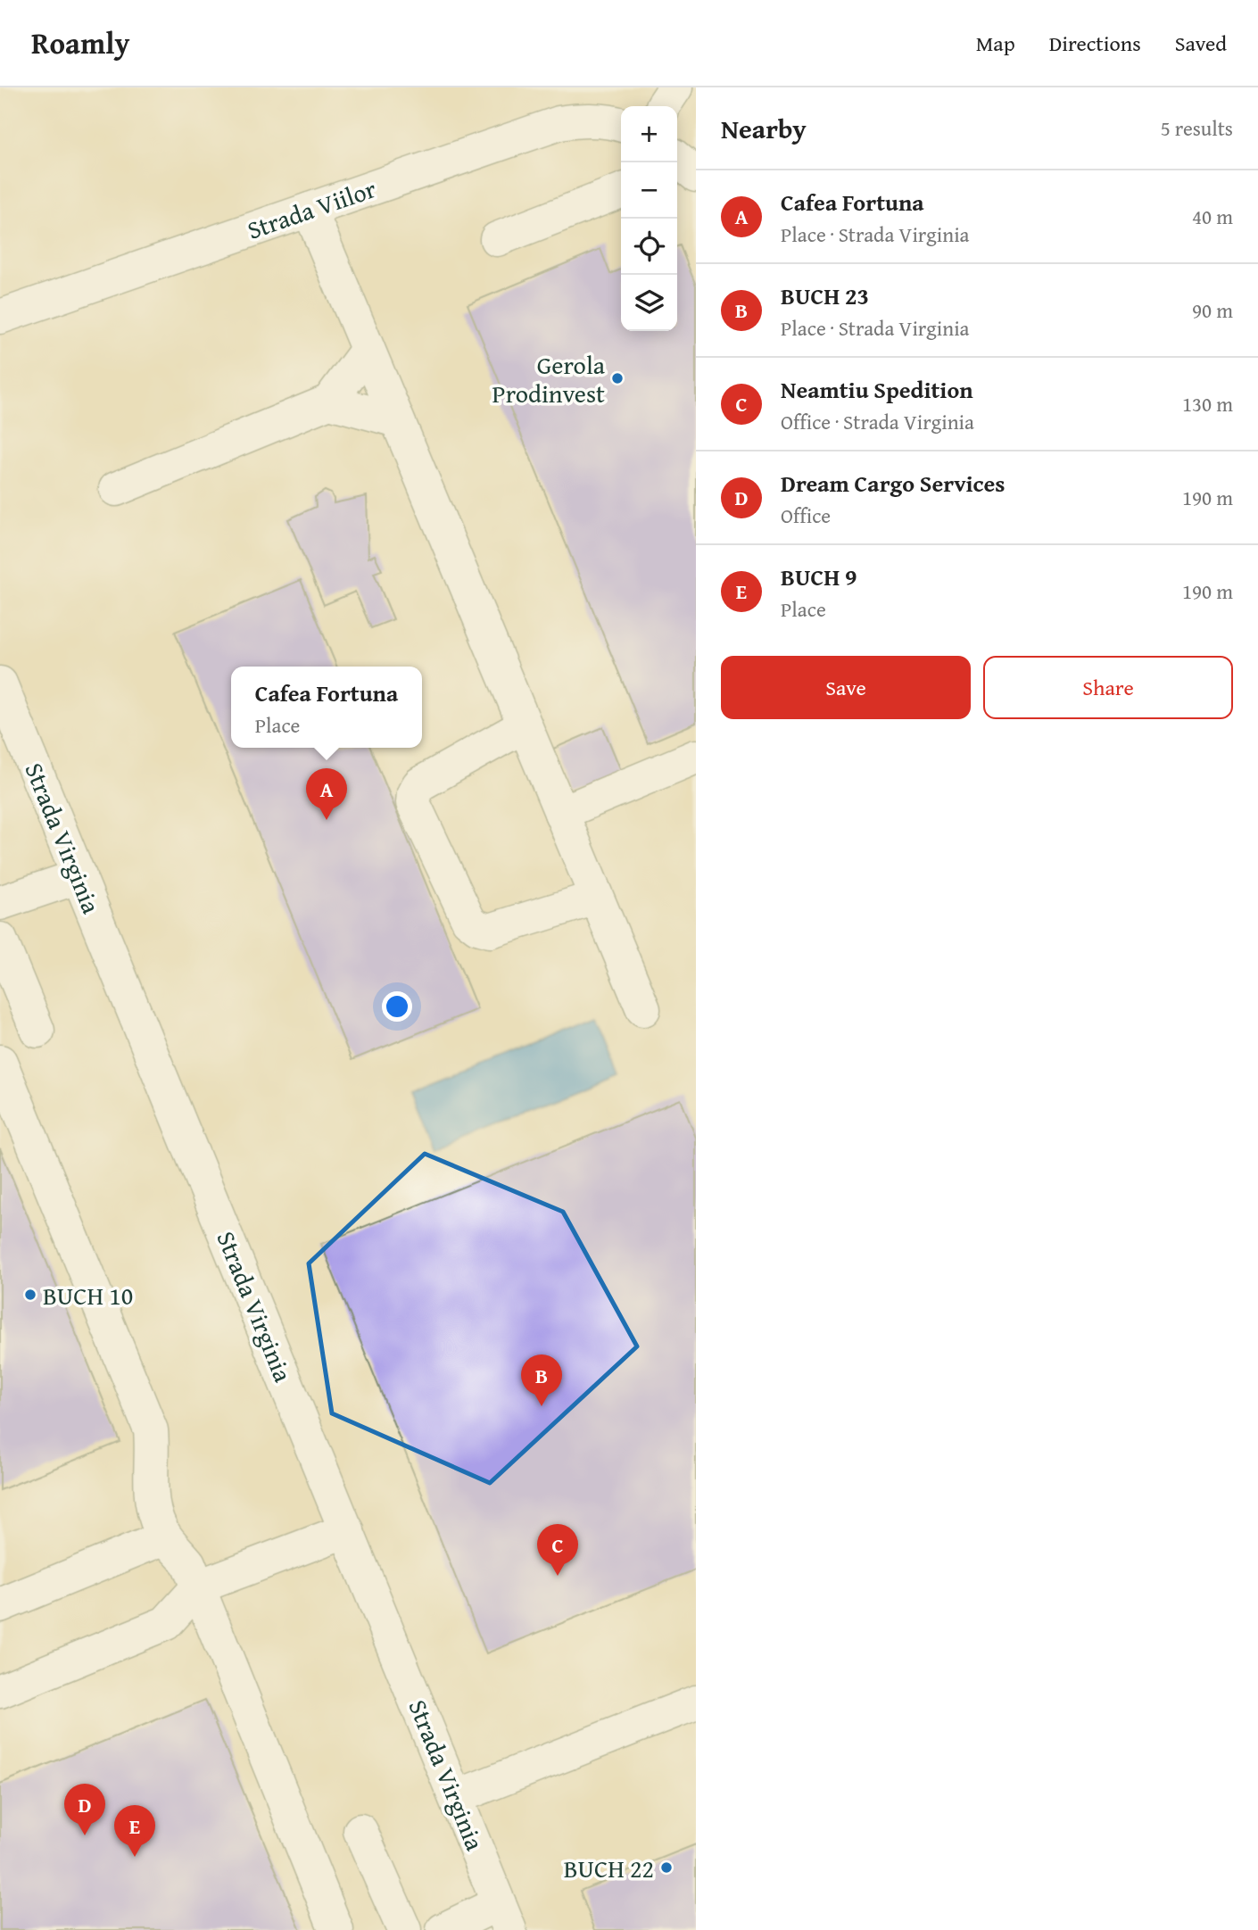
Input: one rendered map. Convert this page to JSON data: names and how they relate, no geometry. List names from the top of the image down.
{
  "streets": {
    "street": ["Strada Viilor", "Strada Virginia"]
  },
  "places": ["Gerola Prodinvest", "BUCH 10", "BUCH 22"],
  "page": {
    "header": "Roamly",
    "nav": ["Map", "Directions", "Saved"],
    "heading": ["Nearby", "5 results"],
    "map_buttons": ["+", "−"],
    "list": [
      {
        "mark": "A",
        "name": "Cafea Fortuna",
        "note": "Place · Strada Virginia",
        "value": "40 m"
      },
      {
        "mark": "B",
        "name": "BUCH 23",
        "note": "Place · Strada Virginia",
        "value": "90 m"
      },
      {
        "mark": "C",
        "name": "Neamtiu Spedition",
        "note": "Office · Strada Virginia",
        "value": "130 m"
      },
      {
        "mark": "D",
        "name": "Dream Cargo Services",
        "note": "Office",
        "value": "190 m"
      },
      {
        "mark": "E",
        "name": "BUCH 9",
        "note": "Place",
        "value": "190 m"
      }
    ],
    "buttons": ["Save", "Share"],
    "popup": ["Cafea Fortuna", "Place"],
    "pins": [
      "A",
      "B",
      "C",
      "D",
      "E"
    ]
  }
}
